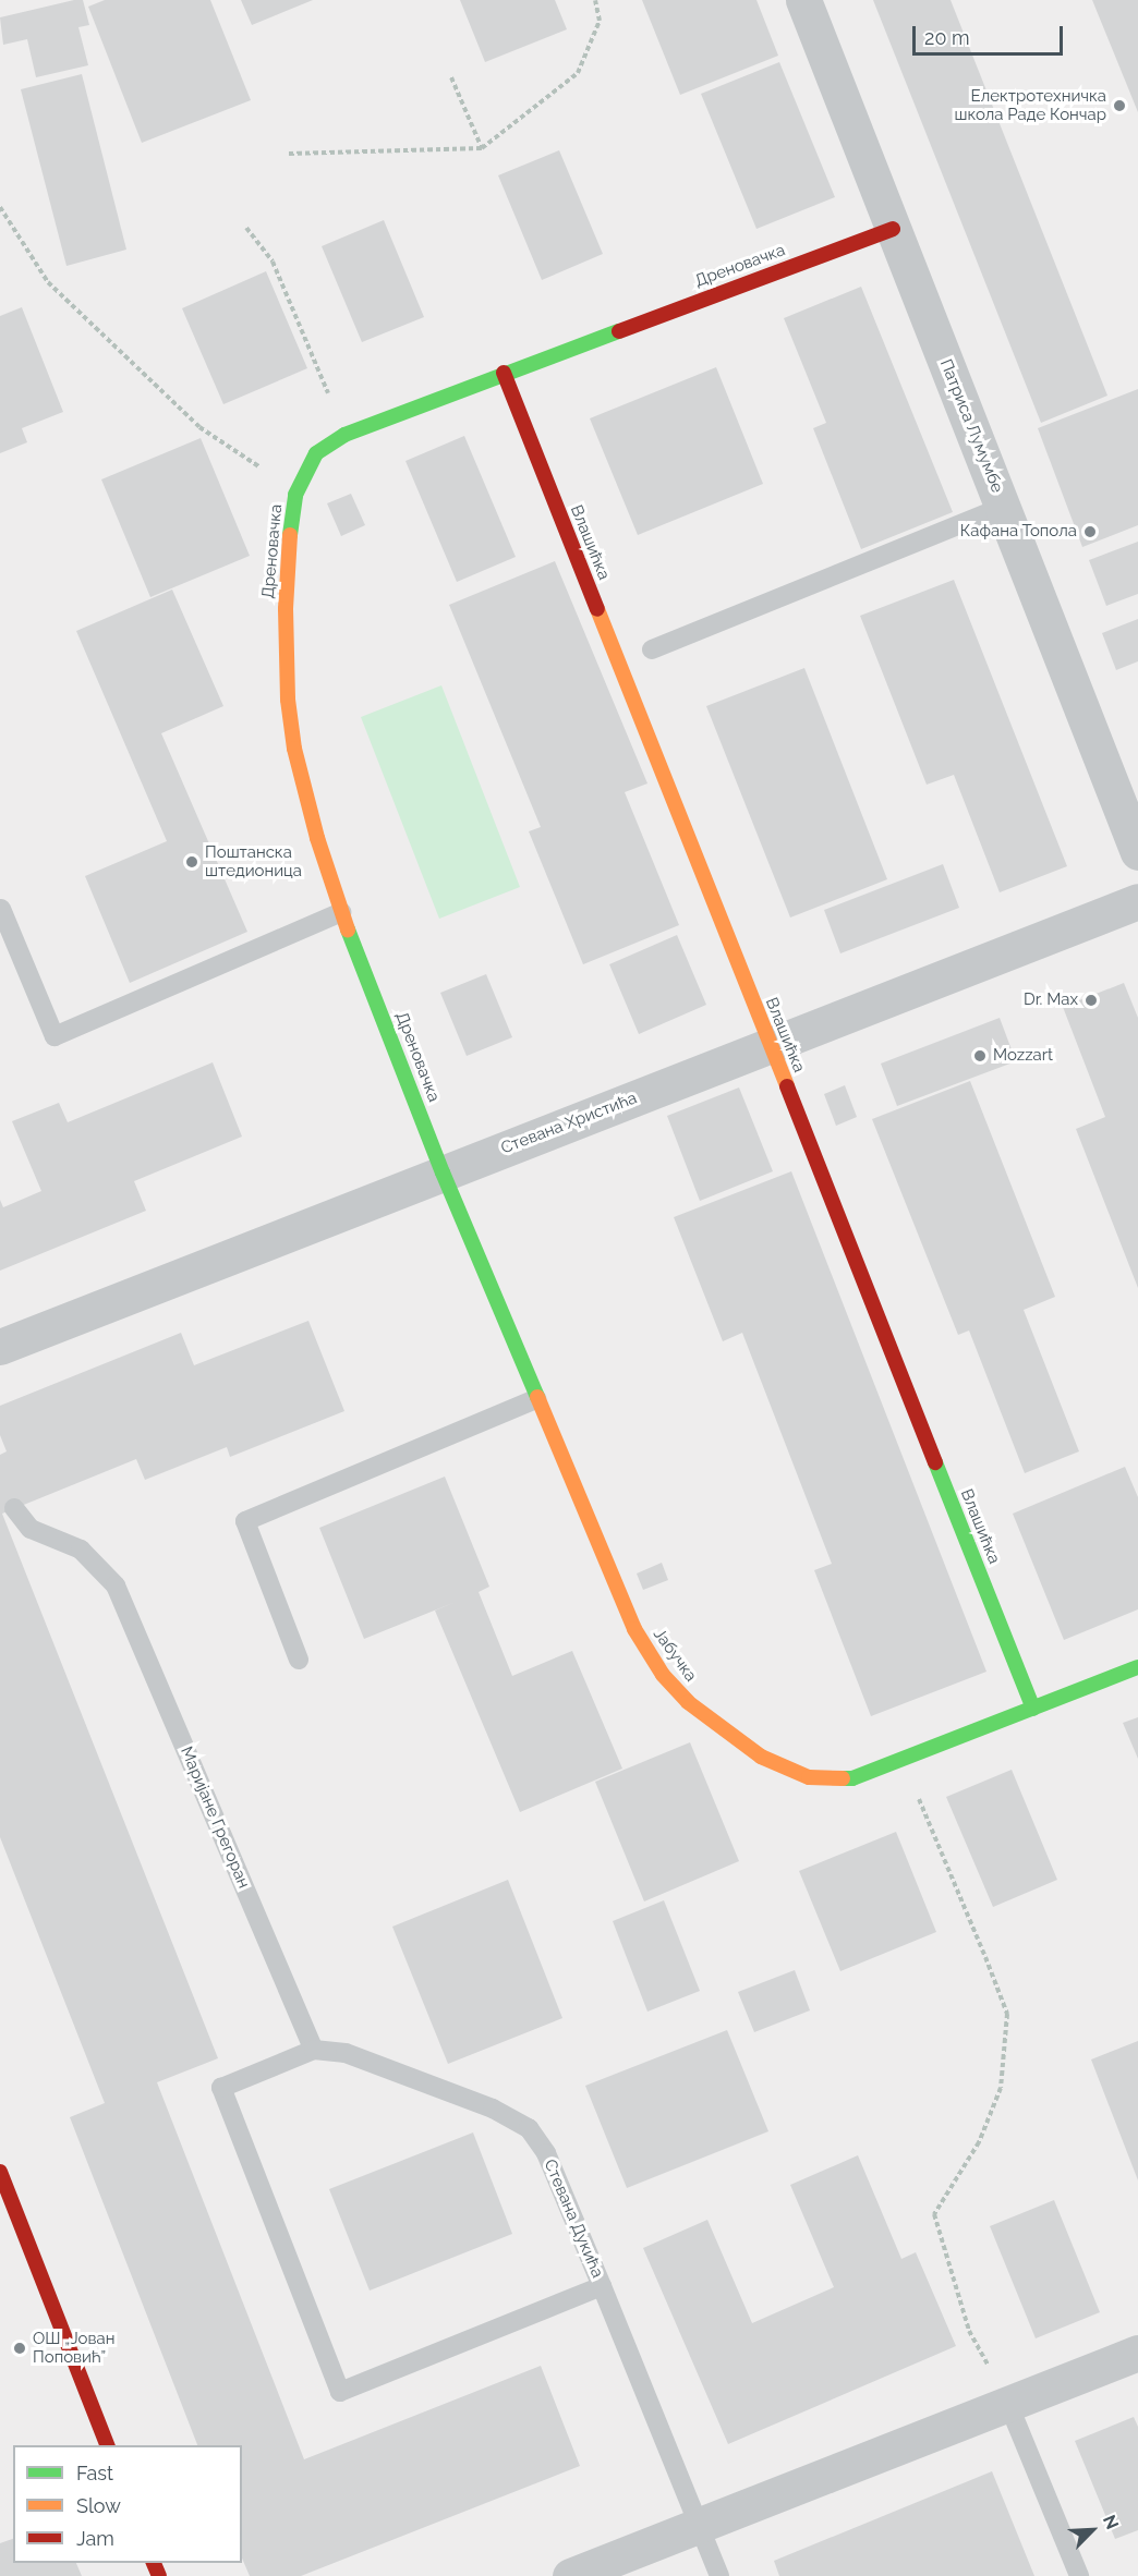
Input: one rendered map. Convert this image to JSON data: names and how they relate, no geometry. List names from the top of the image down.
{
  "streets": {
    "street": [
      "Дреновачка",
      "Патриса Лумумбе",
      "Влашићка",
      "Стевана Христића",
      "Јабучка"
    ],
    "lane": ["Маријане Грегоран", "Стевана Дукића"]
  },
  "crossings": [
    ["Дреновачка", "Патриса Лумумбе"],
    ["Дреновачка", "Влашићка"],
    ["Дреновачка", "Стевана Христића"],
    ["Дреновачка", "Јабучка"],
    ["Влашићка", "Стевана Христића"],
    ["Влашићка", "Јабучка"],
    ["Стевана Христића", "Јабучка"],
    ["Маријане Грегоран", "Стевана Дукића"]
  ],
  "places": [
    "Електротехничка школа Раде Кончар",
    "Кафана Топола",
    "Поштанска штедионица",
    "Dr. Max",
    "Mozzart",
    "ОШ „Јован Поповић”"
  ],
  "legend": ["Fast", "Slow", "Jam"],
  "scale_bar": "20 m",
  "north": "top right"
}
